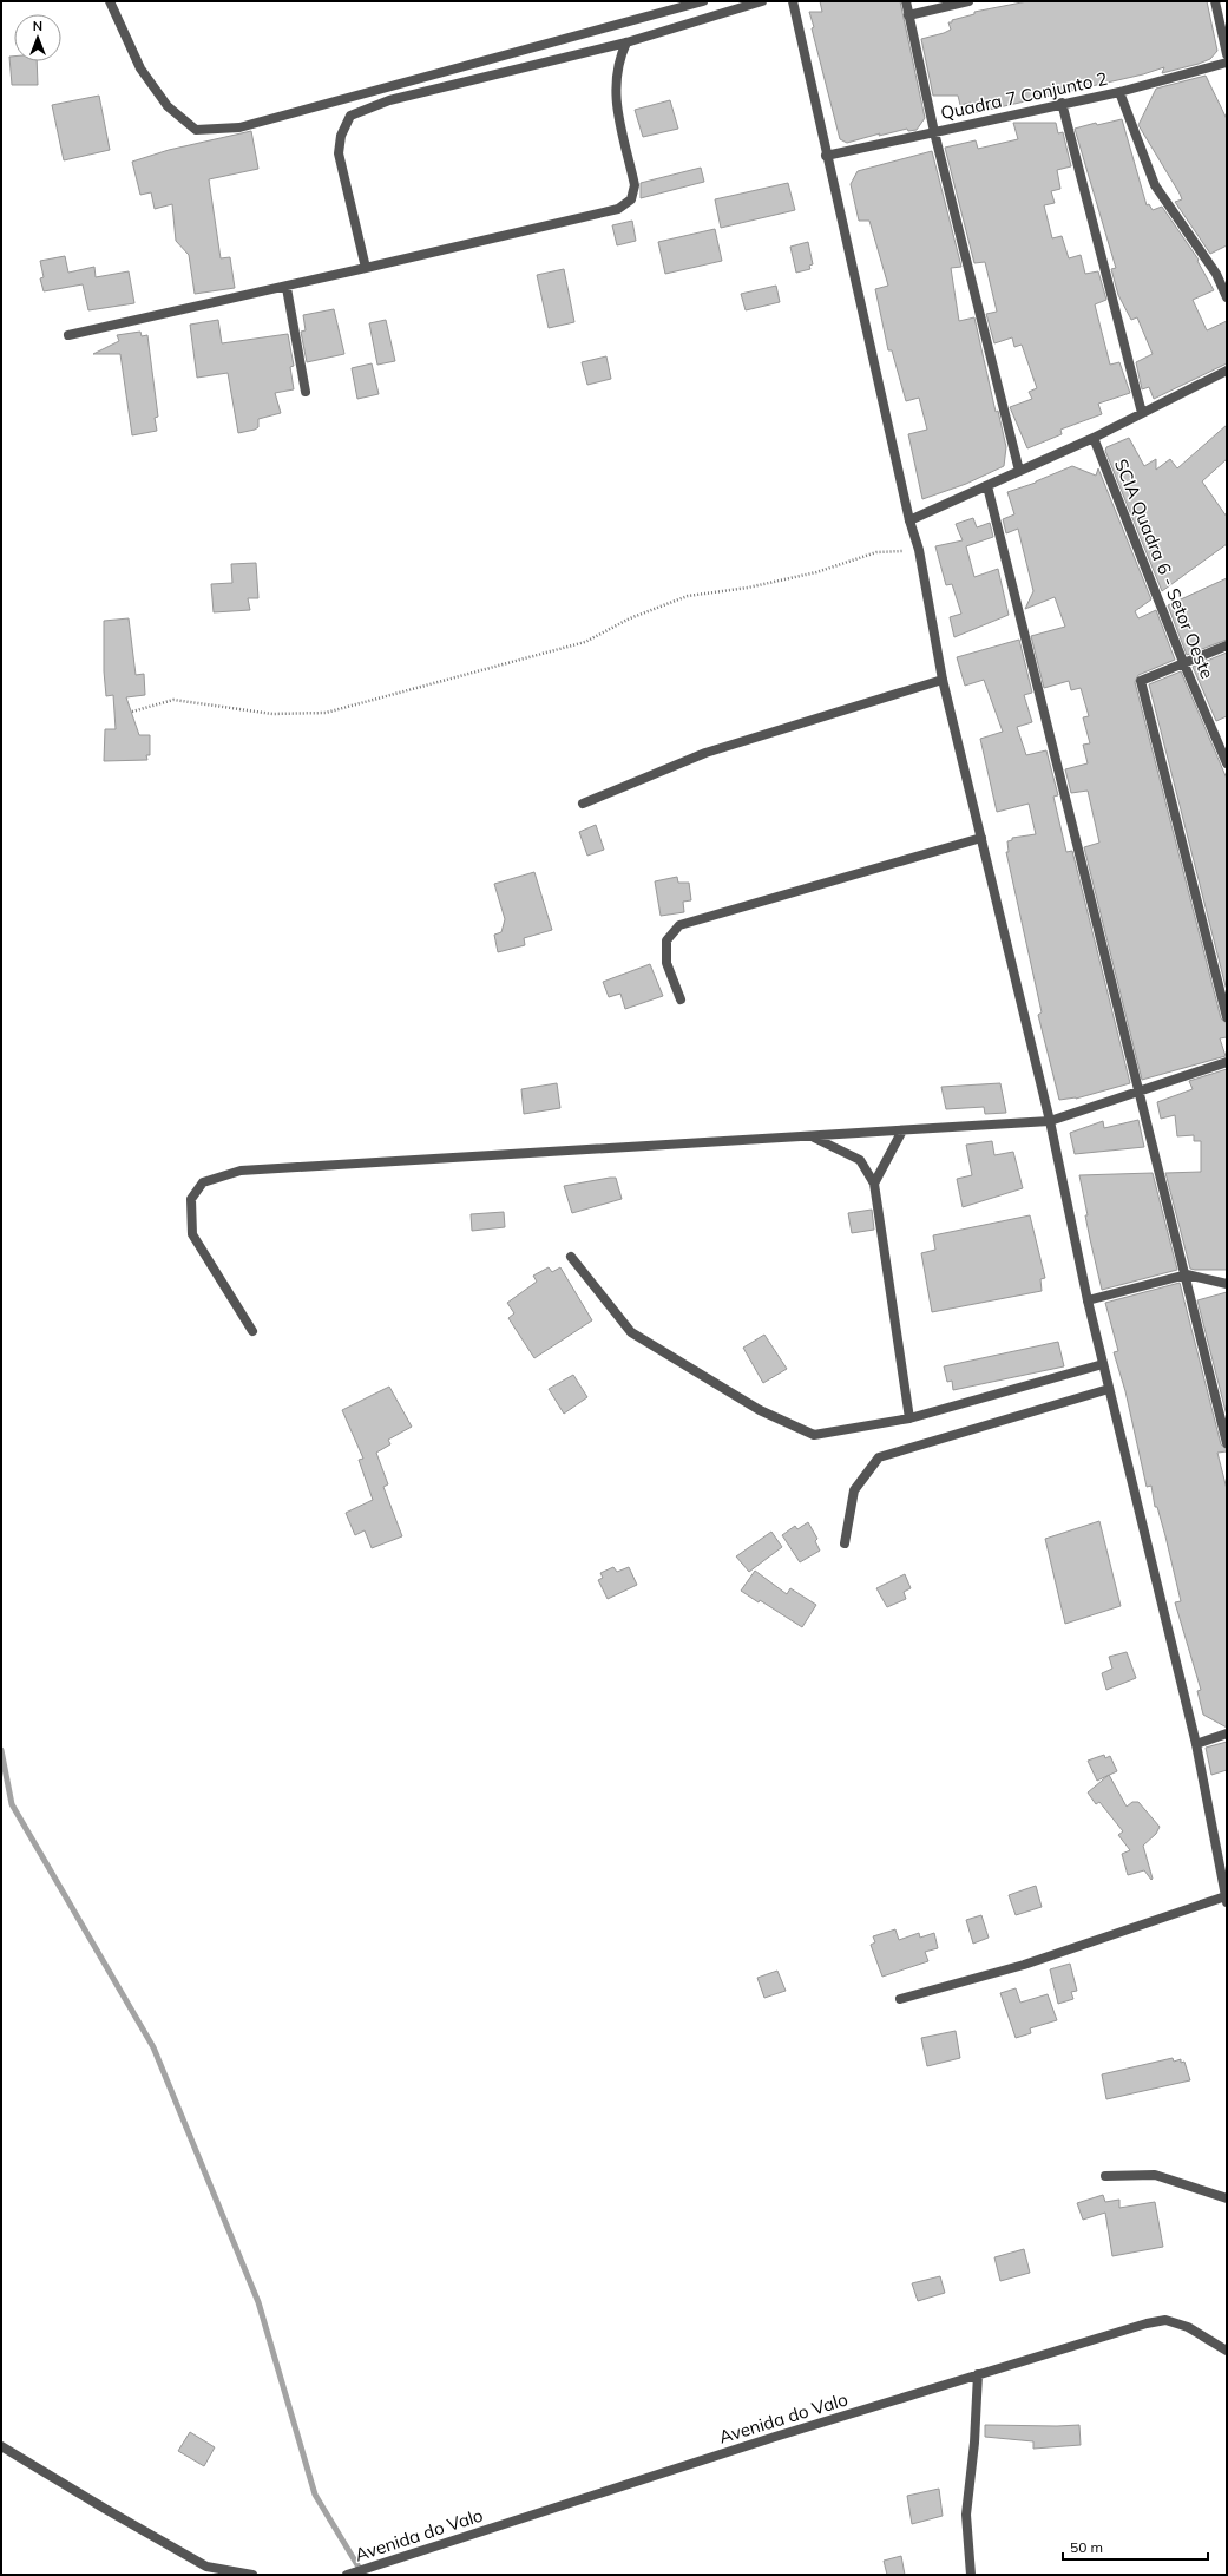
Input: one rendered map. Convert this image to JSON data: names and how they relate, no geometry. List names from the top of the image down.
{
  "streets": {
    "street": ["Quadra 7 Conjunto 2", "SCIA Quadra 6 - Setor Oeste", "Avenida do Valo"]
  },
  "scale_bar": "50 m",
  "north": "top"
}
